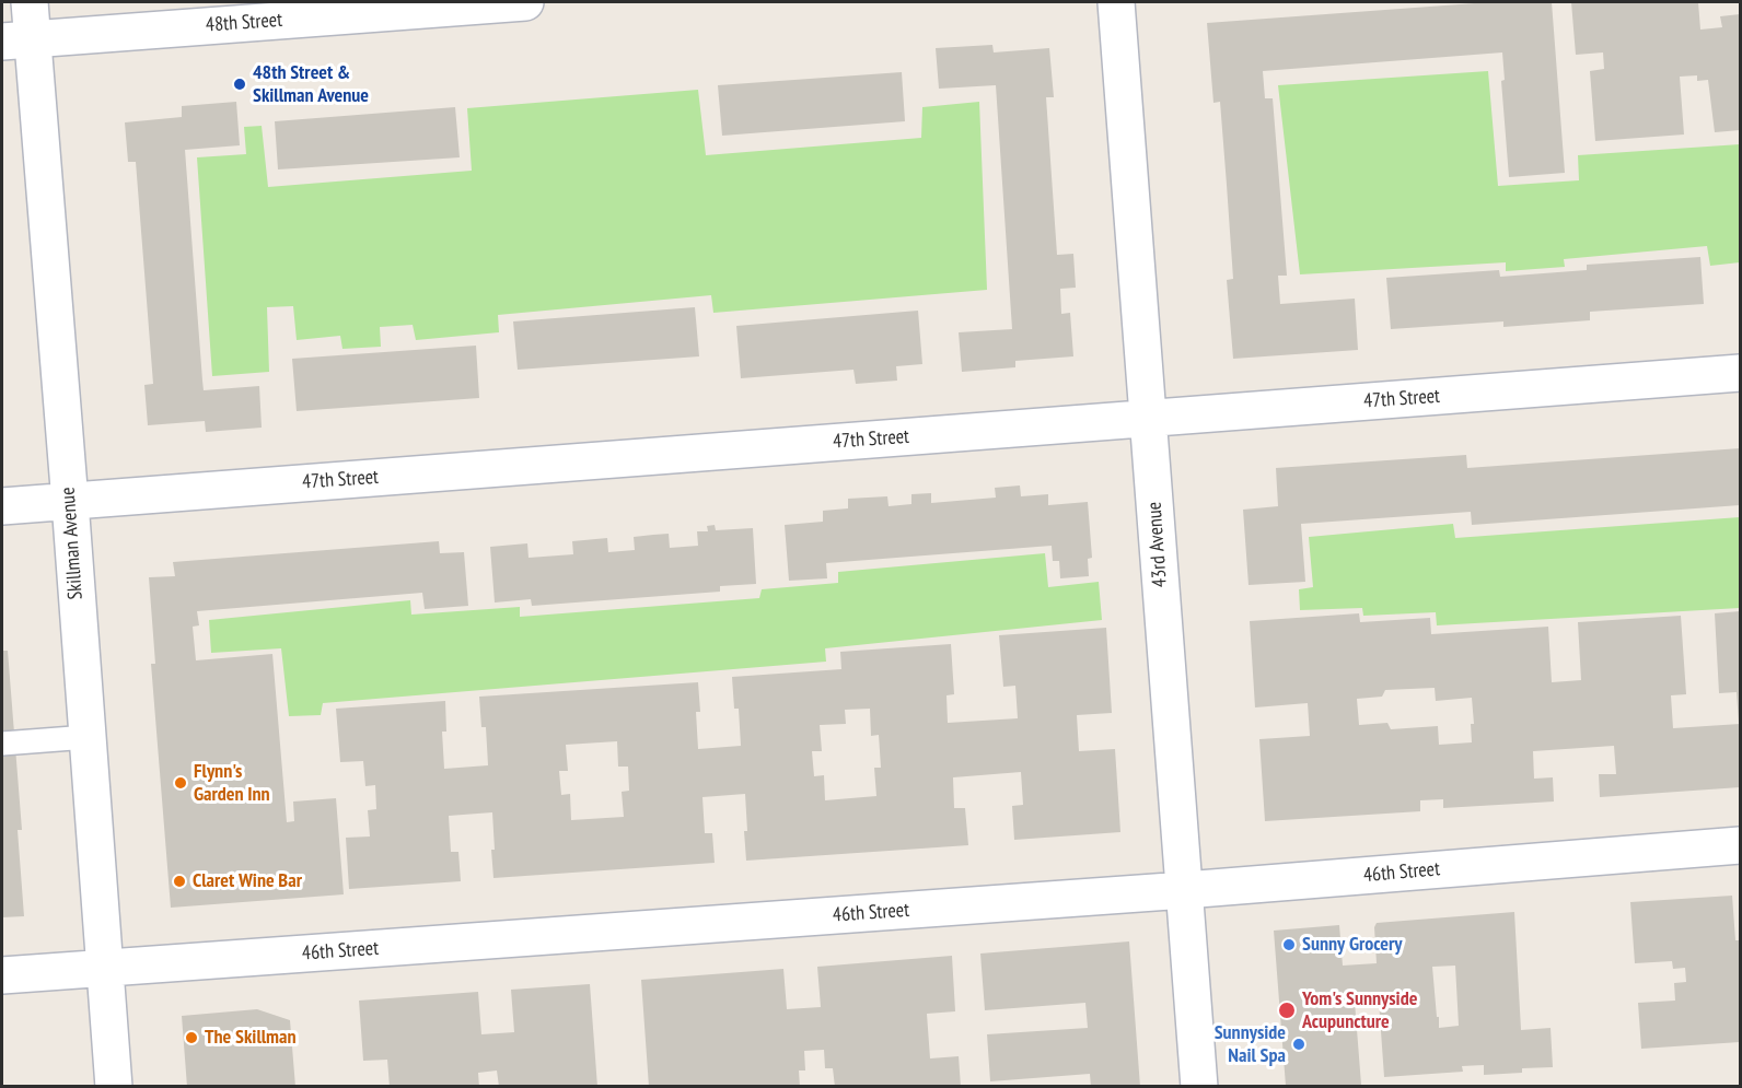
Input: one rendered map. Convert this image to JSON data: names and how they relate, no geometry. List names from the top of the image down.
{
  "streets": {
    "street": [
      "48th Street",
      "47th Street",
      "Skillman Avenue",
      "43rd Avenue",
      "46th Street"
    ]
  },
  "crossings": [
    ["48th Street", "Skillman Avenue"],
    ["47th Street", "Skillman Avenue"],
    ["47th Street", "43rd Avenue"],
    ["Skillman Avenue", "46th Street"],
    ["43rd Avenue", "46th Street"]
  ],
  "places": [
    "48th Street & Skillman Avenue",
    "Flynn's Garden Inn",
    "Claret Wine Bar",
    "Sunny Grocery",
    "Yom's Sunnyside Acupuncture",
    "The Skillman",
    "Sunnyside Nail Spa"
  ]
}
